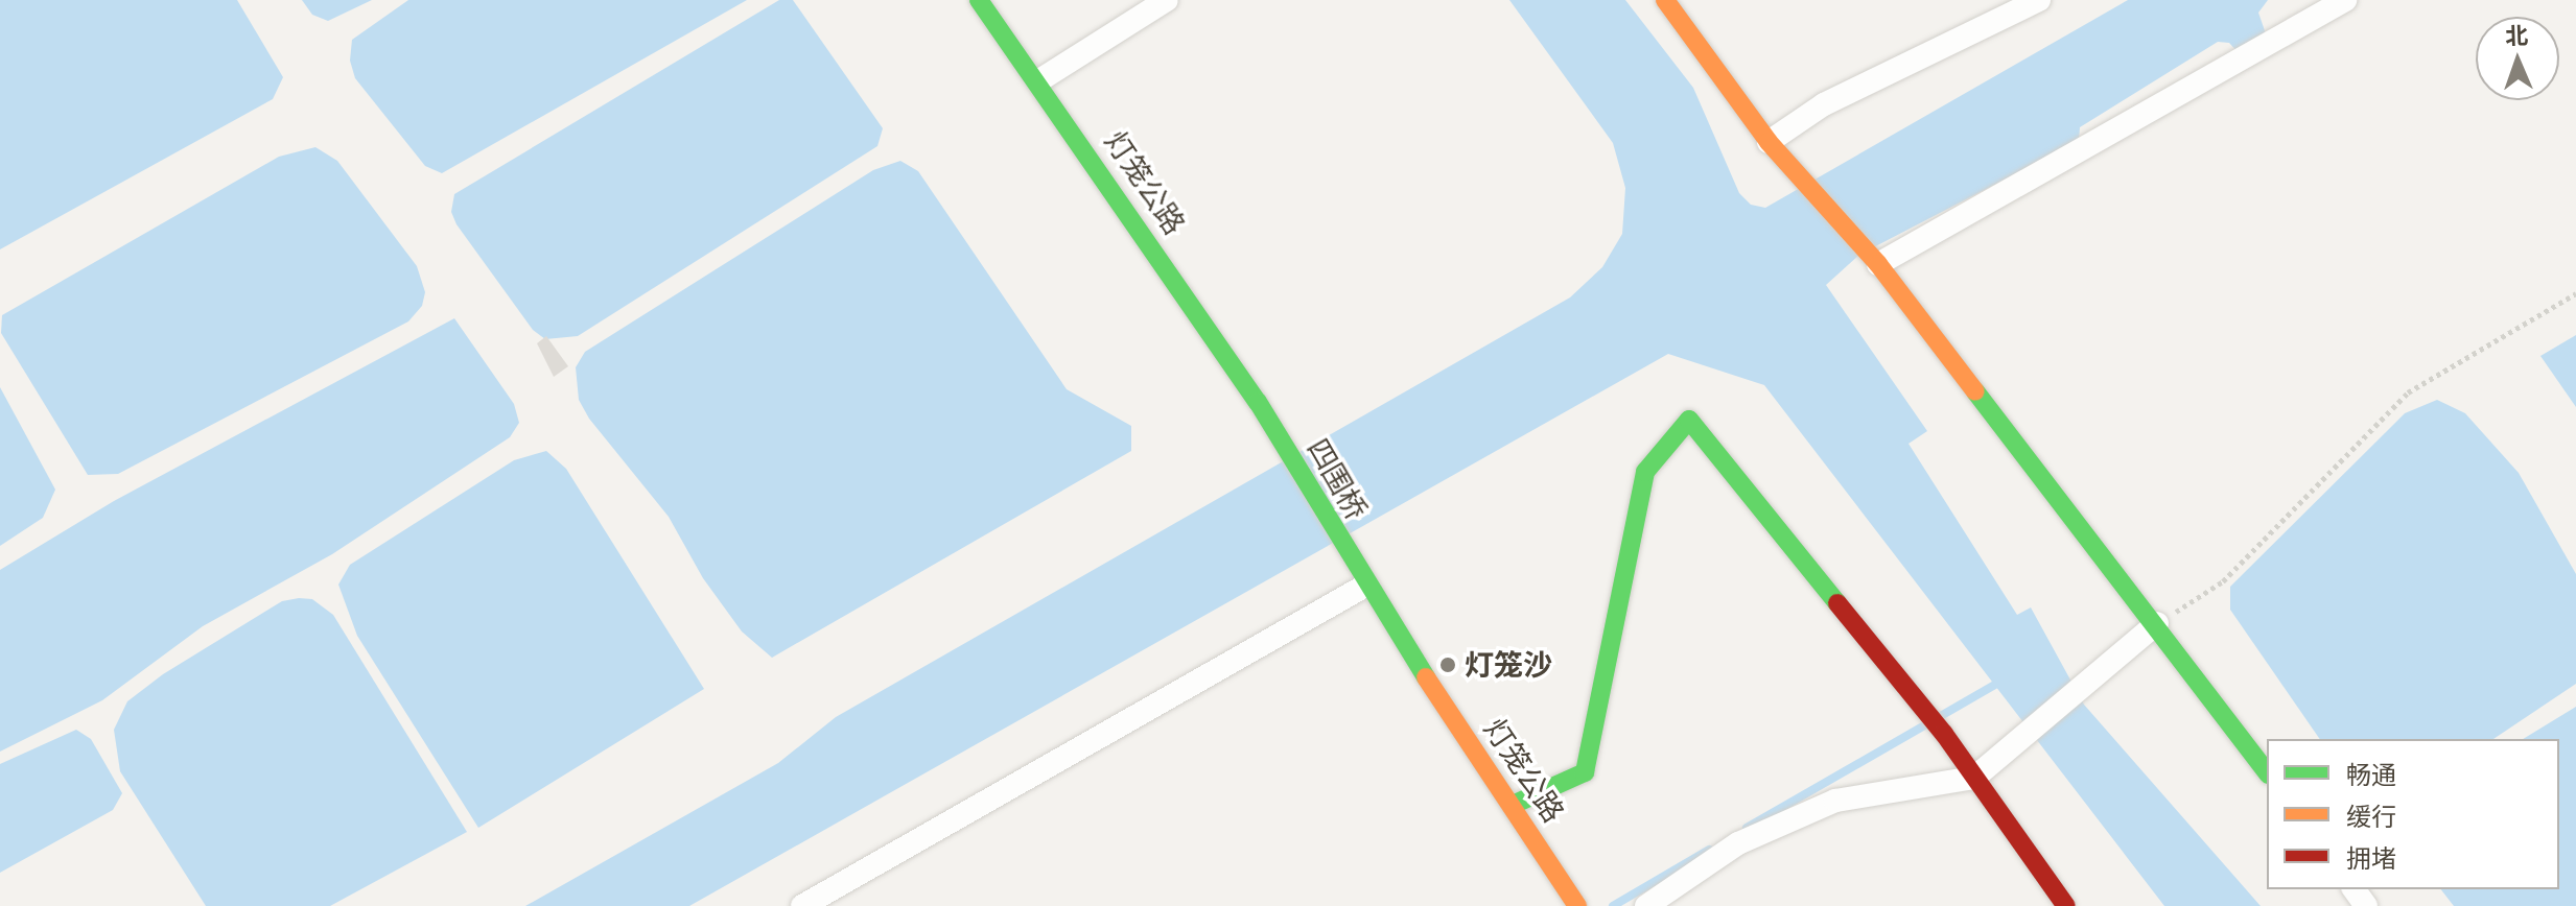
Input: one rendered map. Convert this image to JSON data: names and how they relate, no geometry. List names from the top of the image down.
{
  "streets": {
    "street": ["灯笼公路", "四围桥"]
  },
  "crossings": [
    ["灯笼公路", "四围桥"]
  ],
  "places": ["灯笼沙"],
  "legend": ["畅通", "缓行", "拥堵"],
  "north": "top"
}
